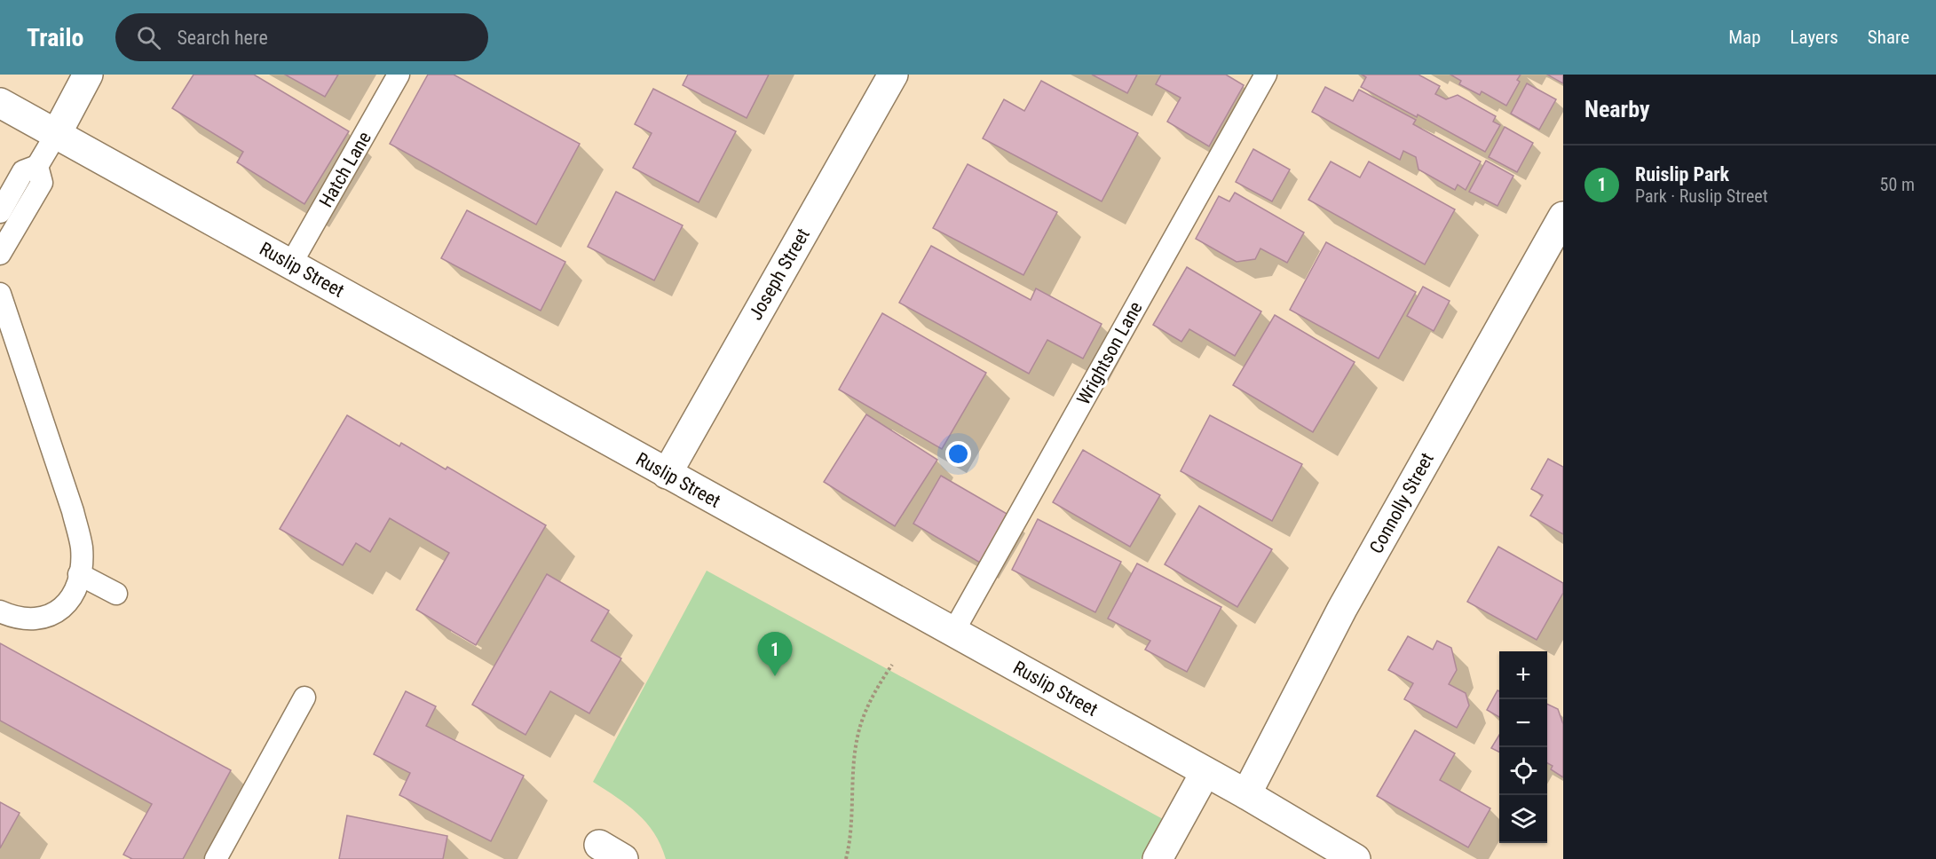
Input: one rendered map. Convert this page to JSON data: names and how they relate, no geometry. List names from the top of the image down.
{
  "streets": {
    "street": ["Ruslip Street", "Joseph Street", "Connolly Street"],
    "lane": ["Hatch Lane", "Wrightson Lane"]
  },
  "crossings": [
    ["Hatch Lane", "Ruslip Street"],
    ["Ruslip Street", "Joseph Street"],
    ["Ruslip Street", "Wrightson Lane"],
    ["Ruslip Street", "Connolly Street"]
  ],
  "page": {
    "header": "Trailo",
    "search": "Search here",
    "nav": ["Map", "Layers", "Share"],
    "heading": "Nearby",
    "list": [
      {
        "mark": "1",
        "name": "Ruislip Park",
        "note": "Park · Ruslip Street",
        "value": "50 m"
      }
    ],
    "pins": "1",
    "map_buttons": ["+", "−"]
  }
}
